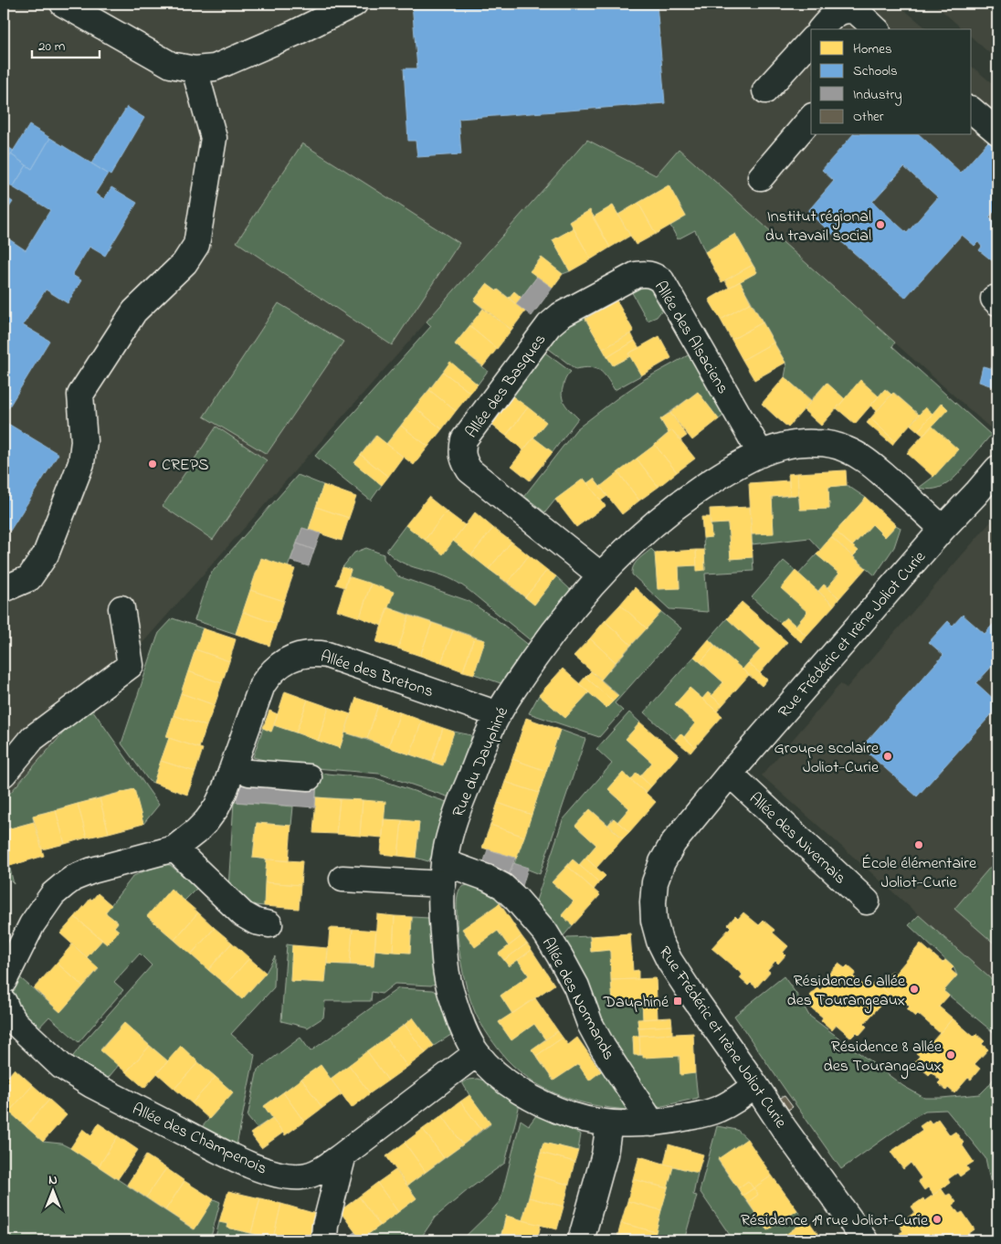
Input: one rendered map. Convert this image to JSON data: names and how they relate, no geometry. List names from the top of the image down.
{
  "streets": {
    "street": [
      "Allée des Alsaciens",
      "Allée des Basques",
      "Rue Frédéric et Irène Joliot Curie",
      "Allée des Bretons",
      "Rue du Dauphiné",
      "Allée des Nivernais",
      "Allée des Normands",
      "Allée des Champenois"
    ]
  },
  "crossings": [
    ["Allée des Alsaciens", "Allée des Basques"],
    ["Allée des Alsaciens", "Rue du Dauphiné"],
    ["Allée des Basques", "Rue du Dauphiné"],
    ["Rue Frédéric et Irène Joliot Curie", "Rue du Dauphiné"],
    ["Rue Frédéric et Irène Joliot Curie", "Allée des Nivernais"],
    ["Allée des Bretons", "Rue du Dauphiné"],
    ["Rue du Dauphiné", "Allée des Normands"],
    ["Rue du Dauphiné", "Allée des Champenois"]
  ],
  "places": {
    "other": [
      "Institut régional du travail social",
      "CREPS",
      "Groupe scolaire Joliot-Curie",
      "École élémentaire Joliot-Curie",
      "Résidence 6 allée des Tourangeaux",
      "Résidence 8 allée des Tourangeaux",
      "Résidence 19 rue Joliot-Curie"
    ],
    "transit": ["Dauphiné"]
  },
  "legend": [
    "Homes",
    "Schools",
    "Industry",
    "Other"
  ],
  "scale_bar": "20 m",
  "north": "top"
}
